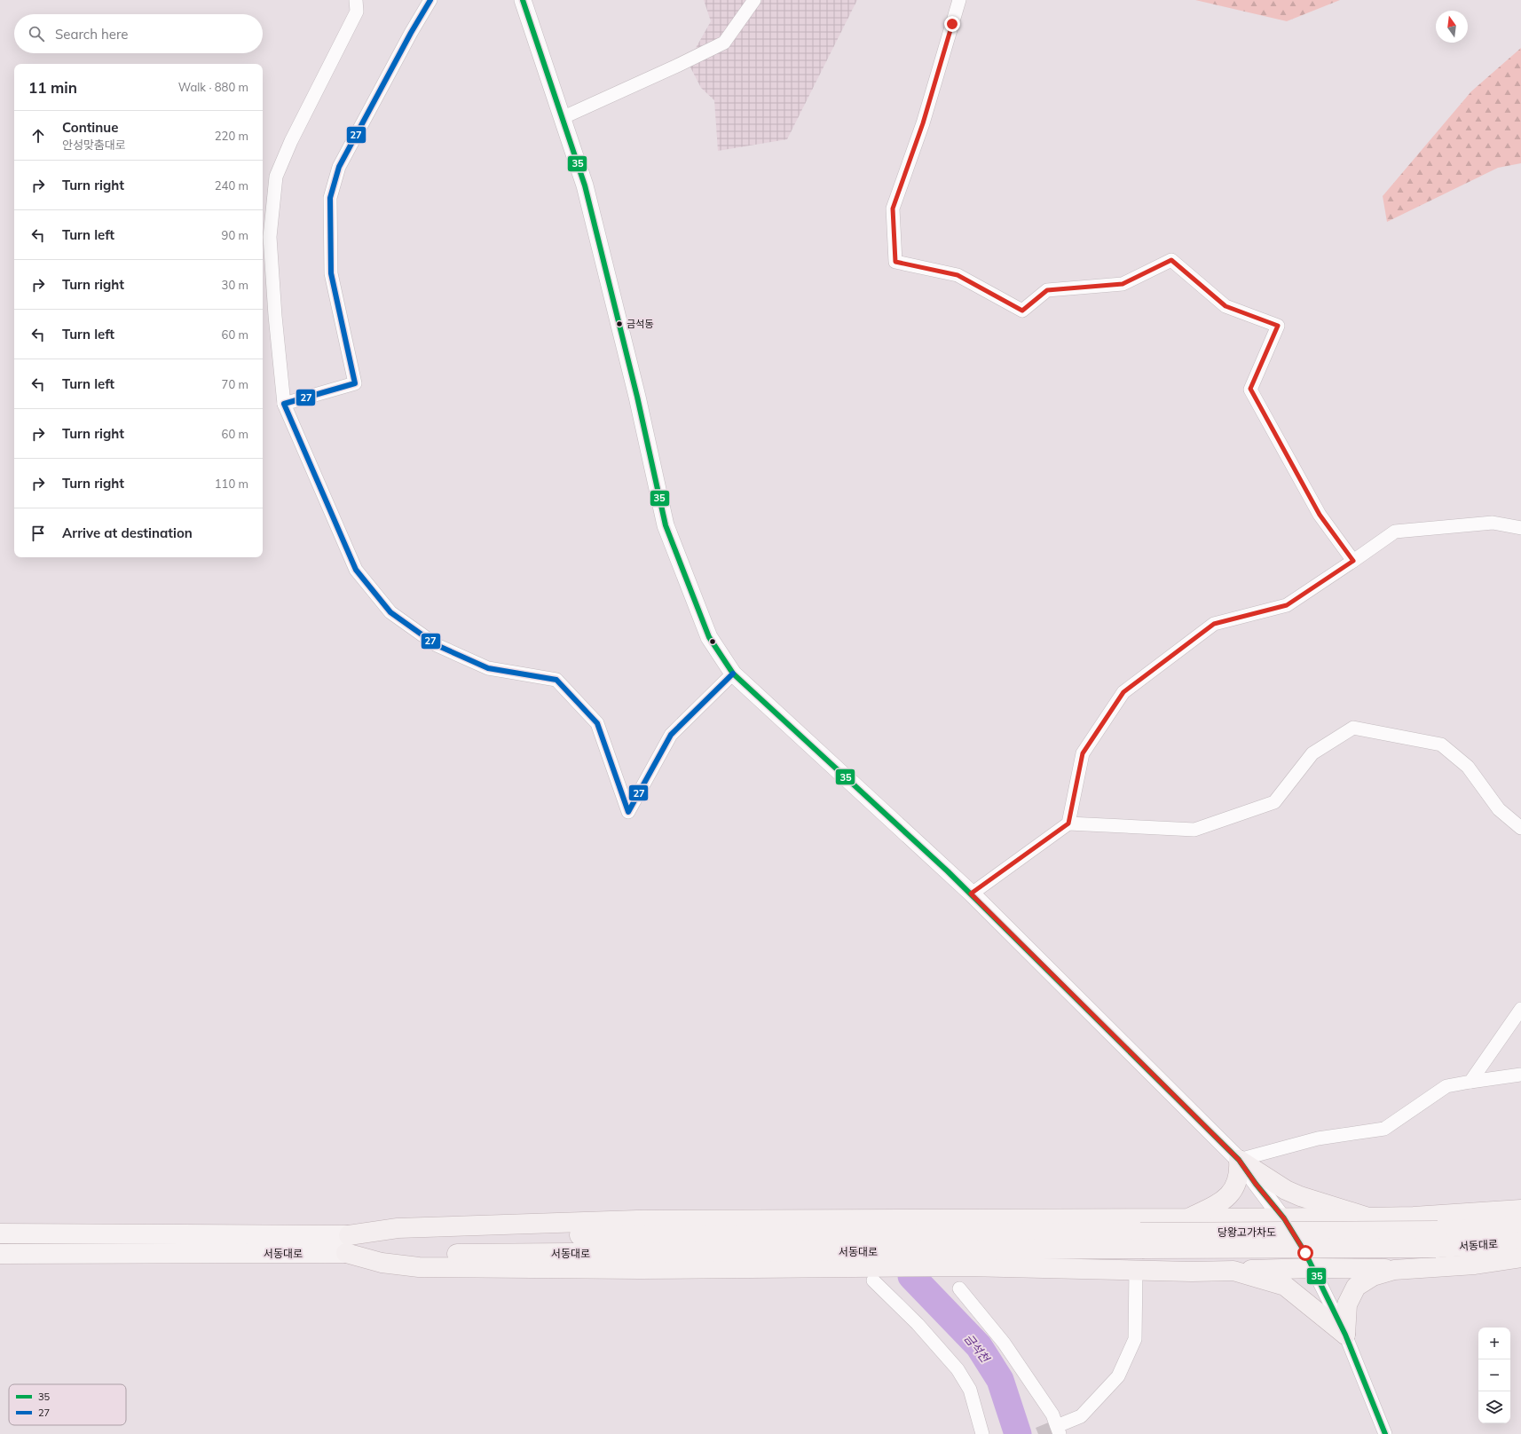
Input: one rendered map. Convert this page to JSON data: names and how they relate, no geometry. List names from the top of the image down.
{
  "streets": {
    "highway": ["당왕고가차도", "서동대로"]
  },
  "crossings": [
    ["당왕고가차도", "서동대로"]
  ],
  "water": ["금석천"],
  "places": ["금석동"],
  "lines": ["transit line 35", "transit line 27"],
  "legend": ["35", "27"],
  "north": "top",
  "page": {
    "search": "Search here",
    "heading": ["11 min", "Walk · 880 m"],
    "list": [
      ["Continue", "안성맞춤대로", "220 m"],
      ["Turn right", "240 m"],
      ["Turn left", "90 m"],
      ["Turn right", "30 m"],
      ["Turn left", "60 m"],
      ["Turn left", "70 m"],
      ["Turn right", "60 m"],
      ["Turn right", "110 m"],
      "Arrive at destination"
    ],
    "map_buttons": ["+", "−"]
  }
}
